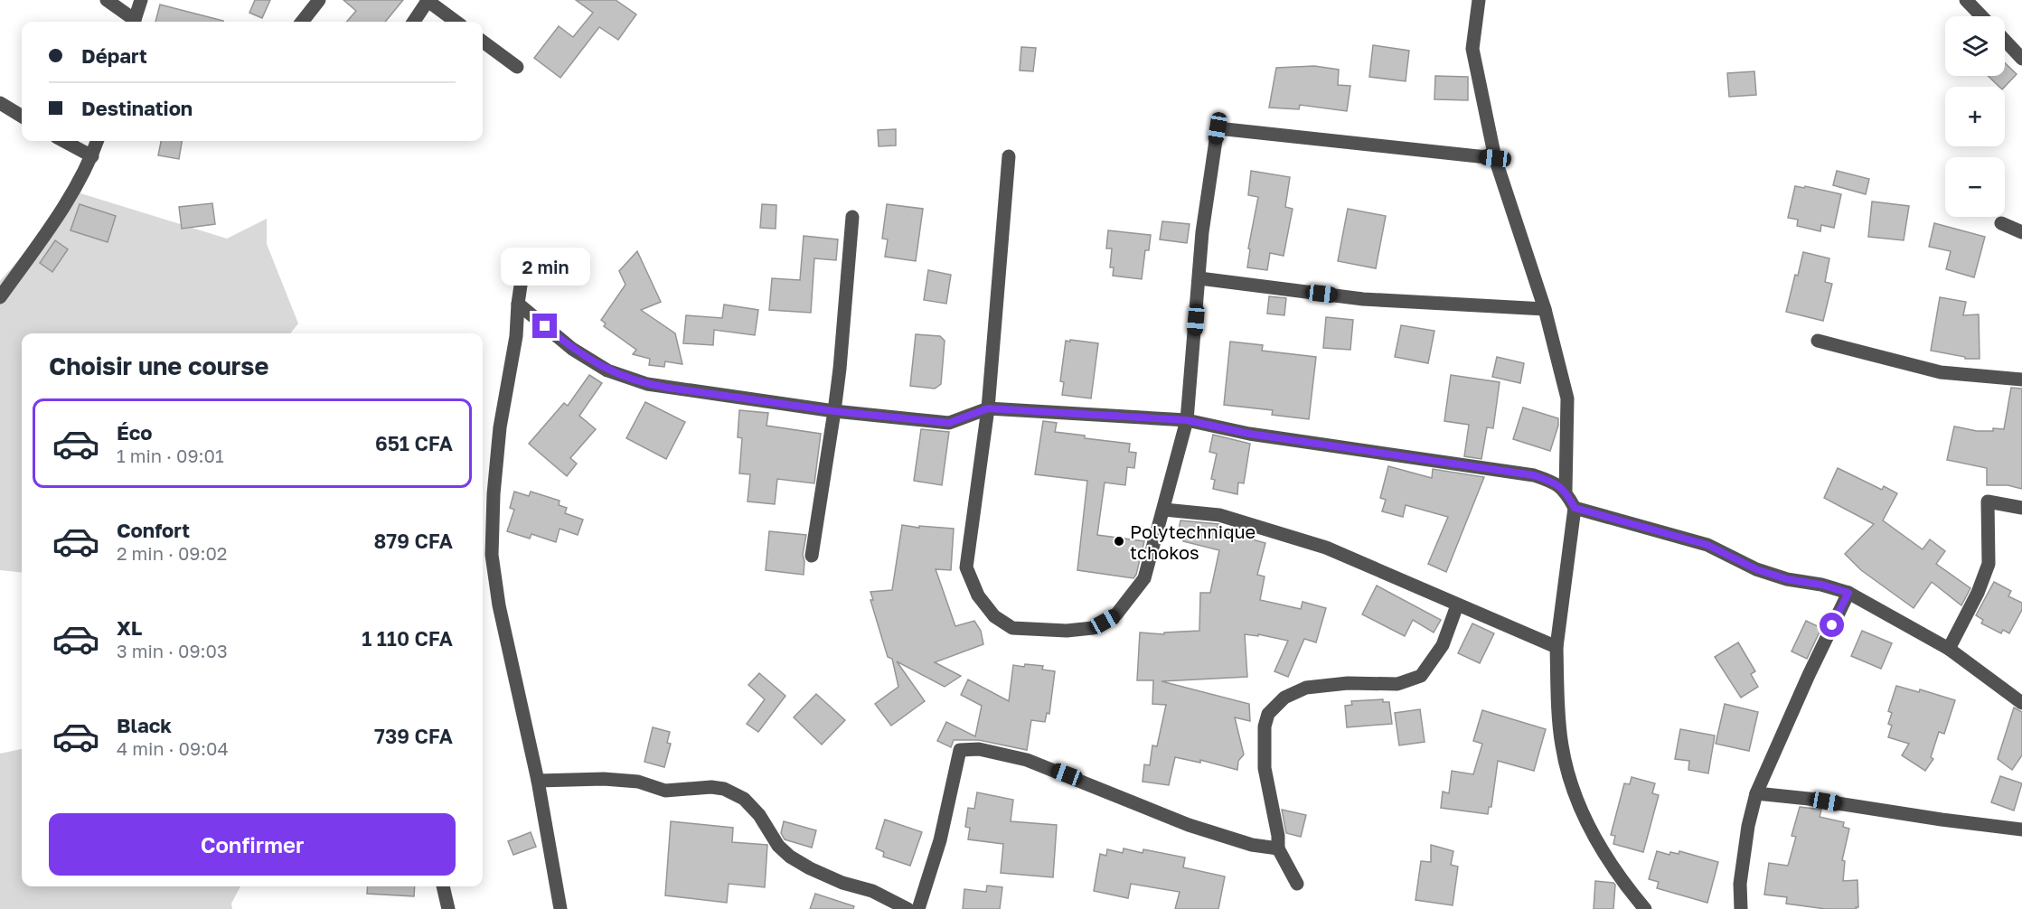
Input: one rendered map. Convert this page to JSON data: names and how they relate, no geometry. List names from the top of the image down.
{
  "places": ["Polytechnique tchokos"],
  "page": {
    "map_buttons": ["+", "−"],
    "banner": ["Départ", "Destination"],
    "bubble": "2 min",
    "heading": "Choisir une course",
    "list": [
      {
        "name": "Éco",
        "note": "1 min · 09:01",
        "value": "651 CFA"
      },
      {
        "name": "Confort",
        "note": "2 min · 09:02",
        "value": "879 CFA"
      },
      {
        "name": "XL",
        "note": "3 min · 09:03",
        "value": "1 110 CFA"
      },
      {
        "name": "Black",
        "note": "4 min · 09:04",
        "value": "739 CFA"
      }
    ],
    "buttons": "Confirmer"
  }
}
